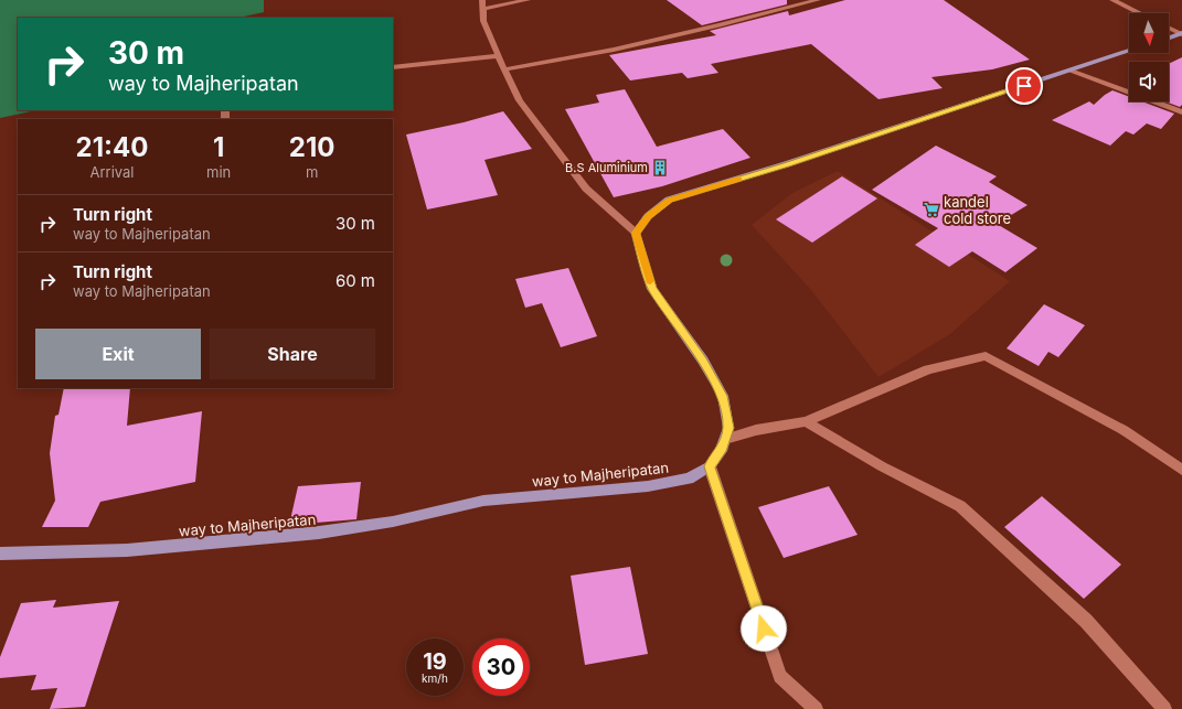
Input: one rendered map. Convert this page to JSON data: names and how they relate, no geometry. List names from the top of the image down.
{
  "streets": {
    "main road": ["way to Majheripatan"]
  },
  "places": {
    "building": ["B.S Aluminium"],
    "supermarket": ["kandel cold store"]
  },
  "north": "bottom",
  "page": {
    "turn": ["30 m", "way to Majheripatan"],
    "eta": [
      "21:40",
      "Arrival",
      "1",
      "min",
      "210",
      "m"
    ],
    "list": [
      {
        "name": "Turn right",
        "note": "way to Majheripatan",
        "value": "30 m"
      },
      {
        "name": "Turn right",
        "note": "way to Majheripatan",
        "value": "60 m"
      }
    ],
    "buttons": ["Exit", "Share"],
    "speed": "19 km/h",
    "limit": "30"
  }
}
